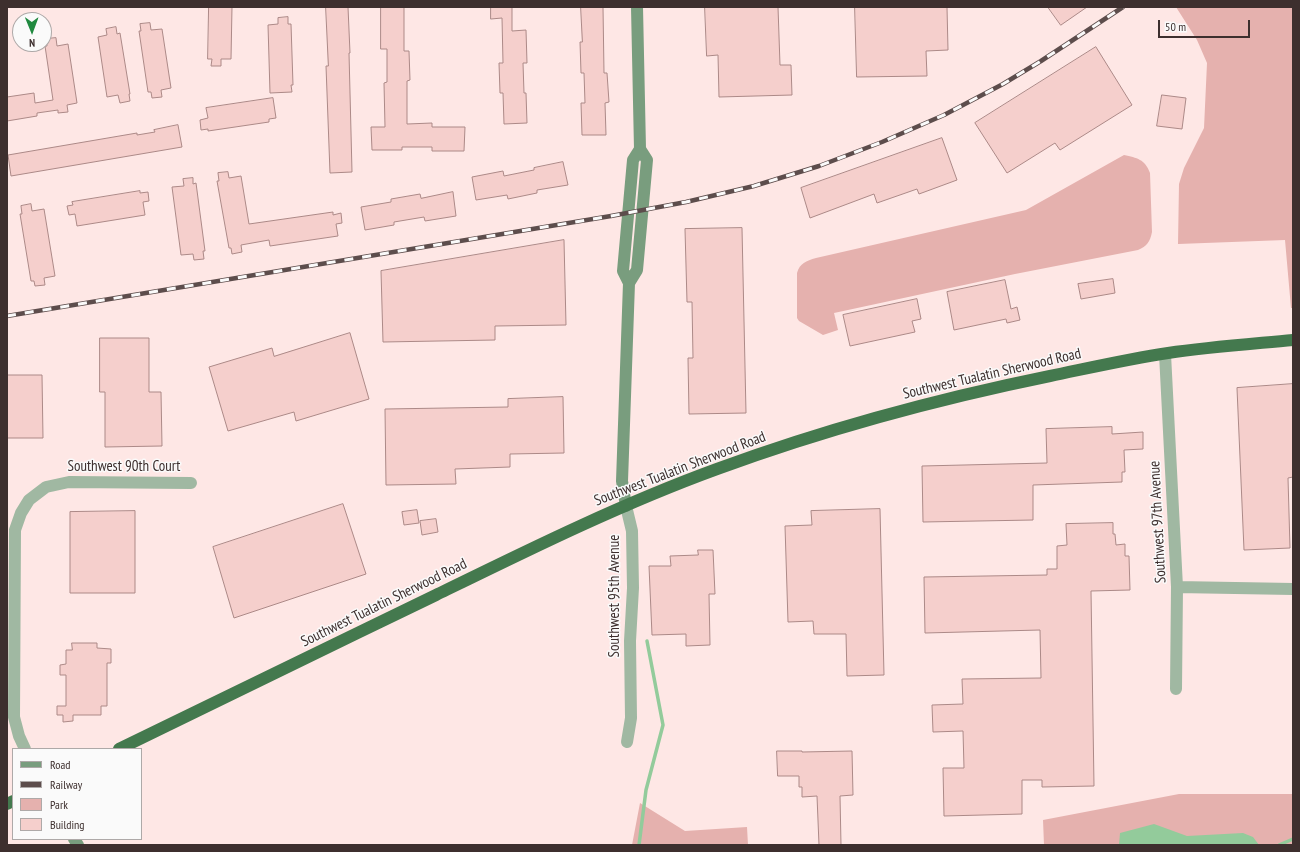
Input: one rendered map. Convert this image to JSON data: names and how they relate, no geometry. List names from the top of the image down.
{
  "streets": {
    "highway": ["Southwest Tualatin Sherwood Road"],
    "street": ["Southwest 90th Court", "Southwest 97th Avenue", "Southwest 95th Avenue"]
  },
  "crossings": [
    ["Southwest Tualatin Sherwood Road", "Southwest 97th Avenue"],
    ["Southwest Tualatin Sherwood Road", "Southwest 95th Avenue"]
  ],
  "legend": [
    "Road",
    "Railway",
    "Park",
    "Building"
  ],
  "scale_bar": "50 m",
  "north": "bottom"
}
